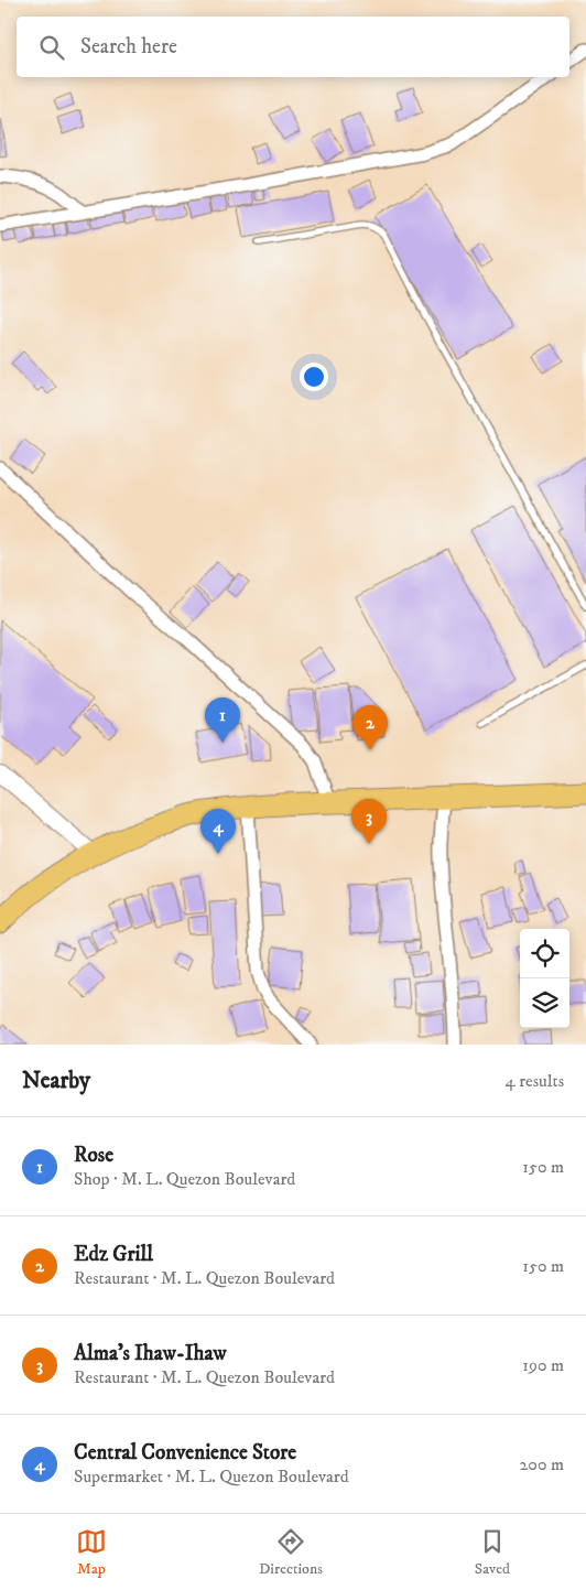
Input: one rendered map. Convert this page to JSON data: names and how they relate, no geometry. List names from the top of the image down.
{
  "page": {
    "search": "Search here",
    "pins": [
      "1",
      "2",
      "3",
      "4"
    ],
    "heading": ["Nearby", "4 results"],
    "list": [
      {
        "mark": "1",
        "name": "Rose",
        "note": "Shop · M. L. Quezon Boulevard",
        "value": "150 m"
      },
      {
        "mark": "2",
        "name": "Edz Grill",
        "note": "Restaurant · M. L. Quezon Boulevard",
        "value": "150 m"
      },
      {
        "mark": "3",
        "name": "Alma's Ihaw-Ihaw",
        "note": "Restaurant · M. L. Quezon Boulevard",
        "value": "190 m"
      },
      {
        "mark": "4",
        "name": "Central Convenience Store",
        "note": "Supermarket · M. L. Quezon Boulevard",
        "value": "200 m"
      }
    ],
    "nav": ["Map", "Directions", "Saved"]
  }
}
